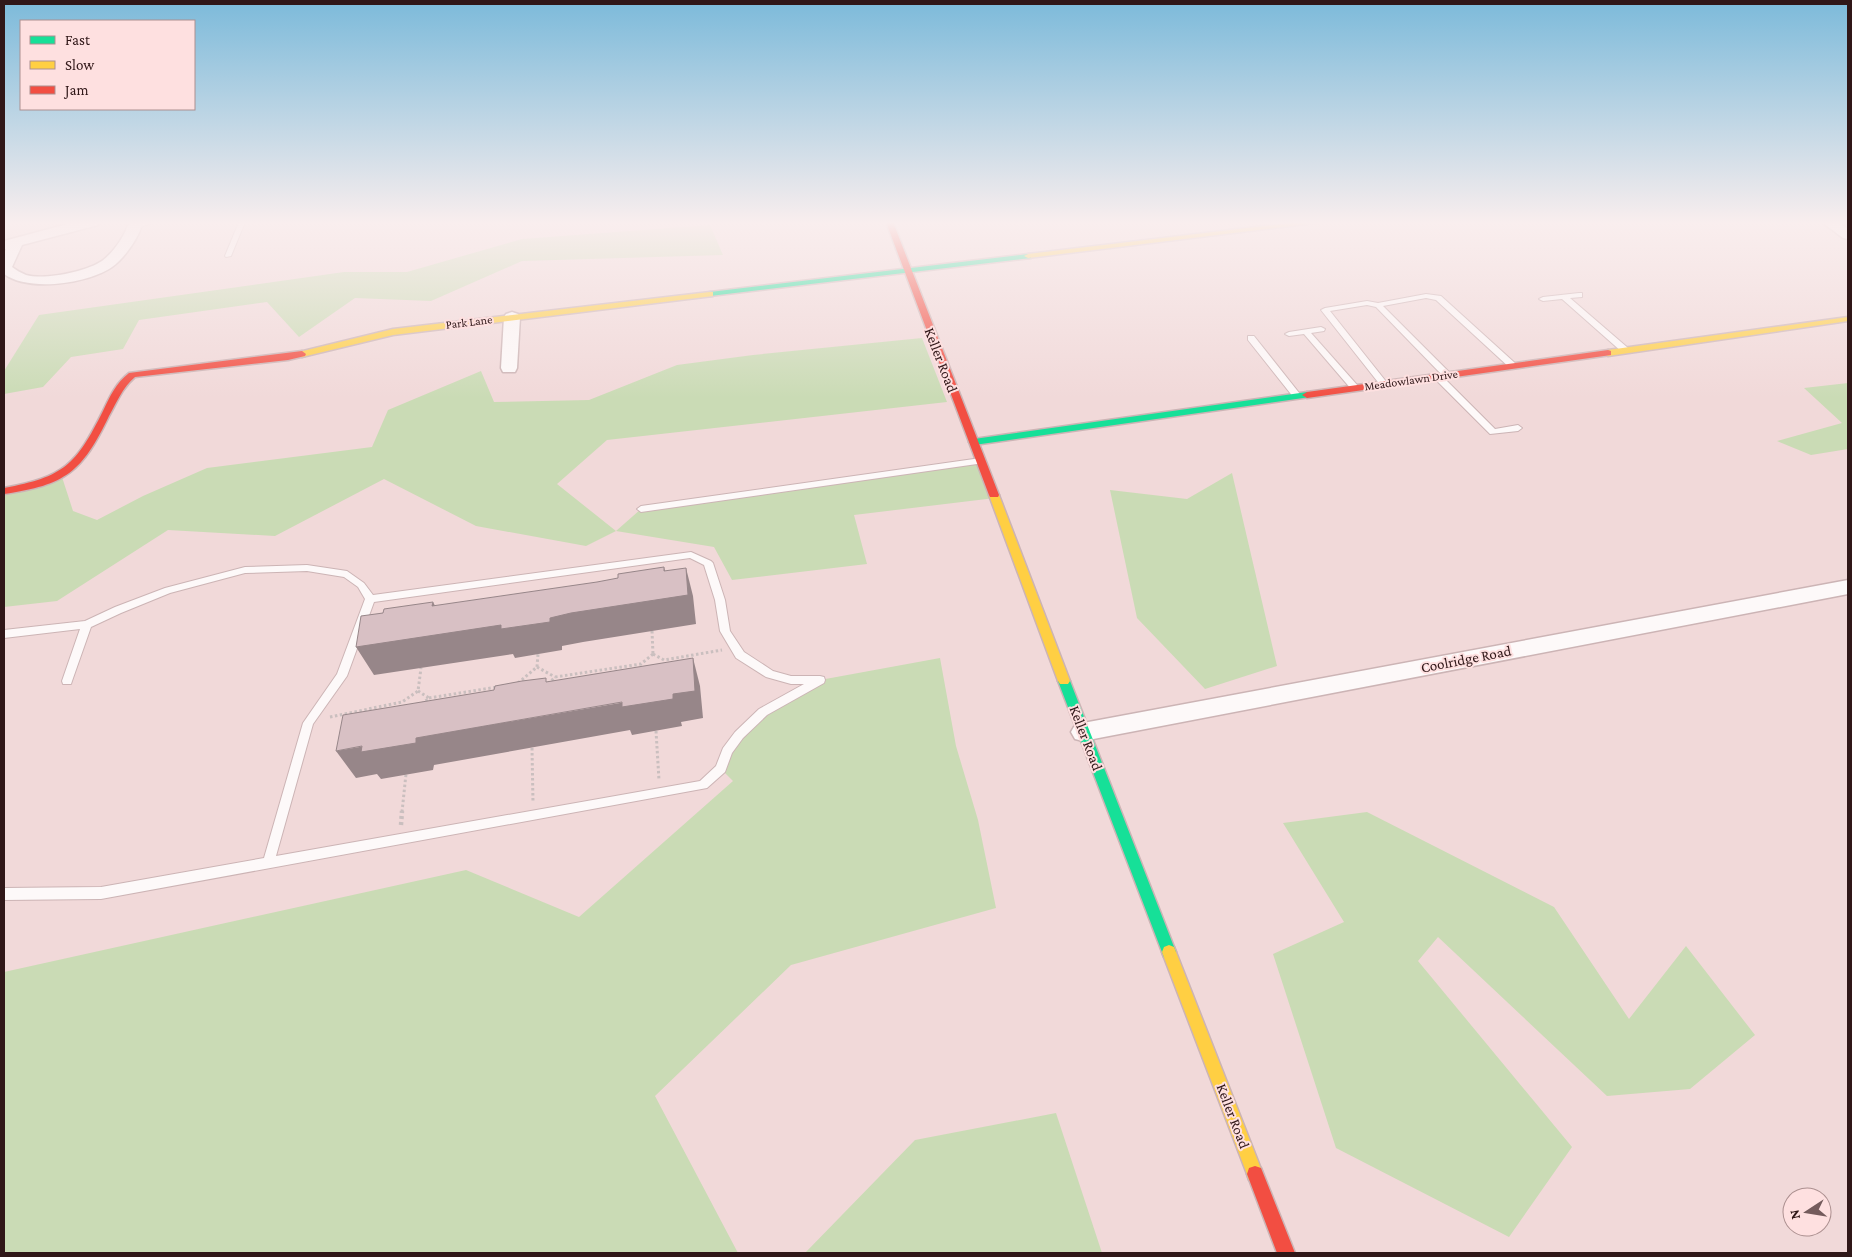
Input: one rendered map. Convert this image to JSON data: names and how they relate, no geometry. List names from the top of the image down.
{
  "streets": {
    "street": [
      "Park Lane",
      "Keller Road",
      "Meadowlawn Drive",
      "Coolridge Road"
    ]
  },
  "crossings": [
    ["Keller Road", "Meadowlawn Drive"],
    ["Keller Road", "Coolridge Road"]
  ],
  "legend": ["Fast", "Slow", "Jam"],
  "north": "left"
}
